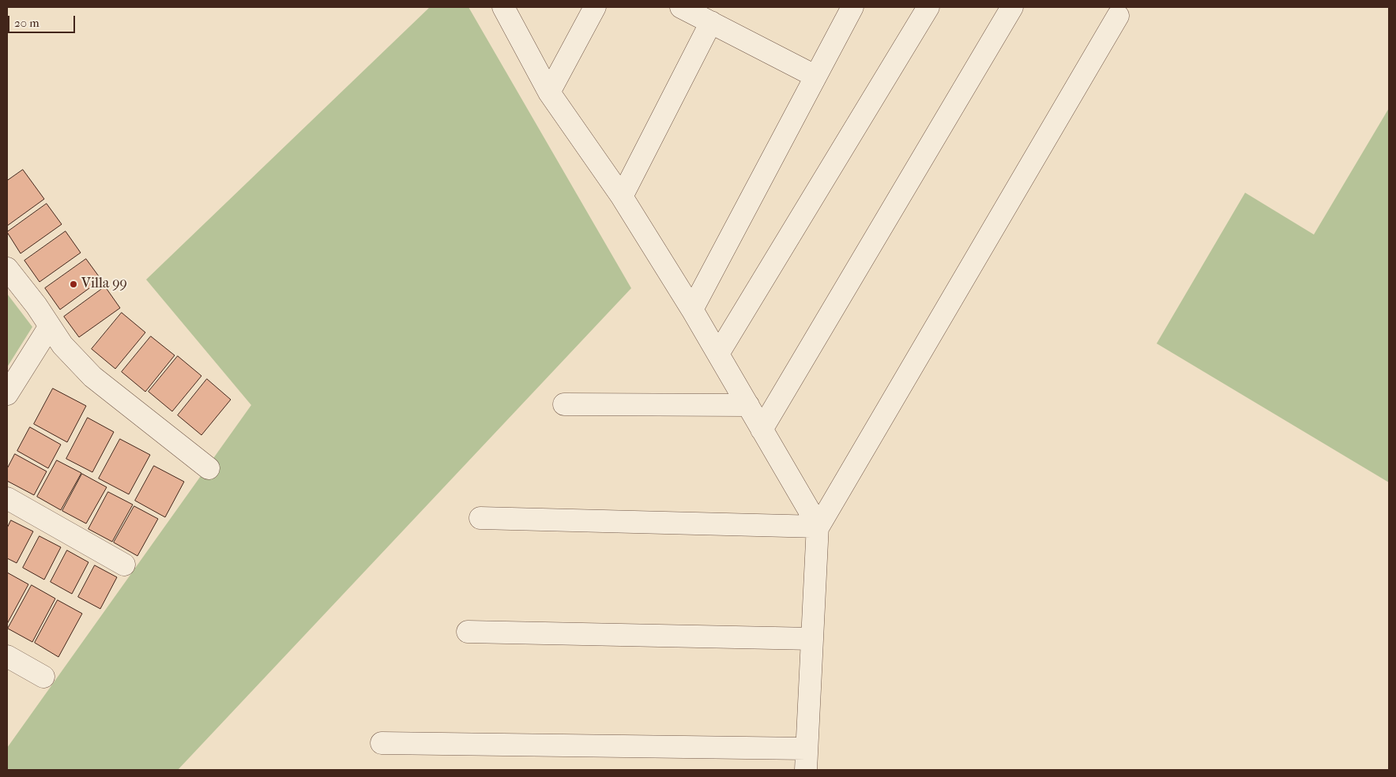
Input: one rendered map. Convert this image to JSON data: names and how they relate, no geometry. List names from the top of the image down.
{
  "places": ["Villa 99"],
  "scale_bar": "20 m"
}
